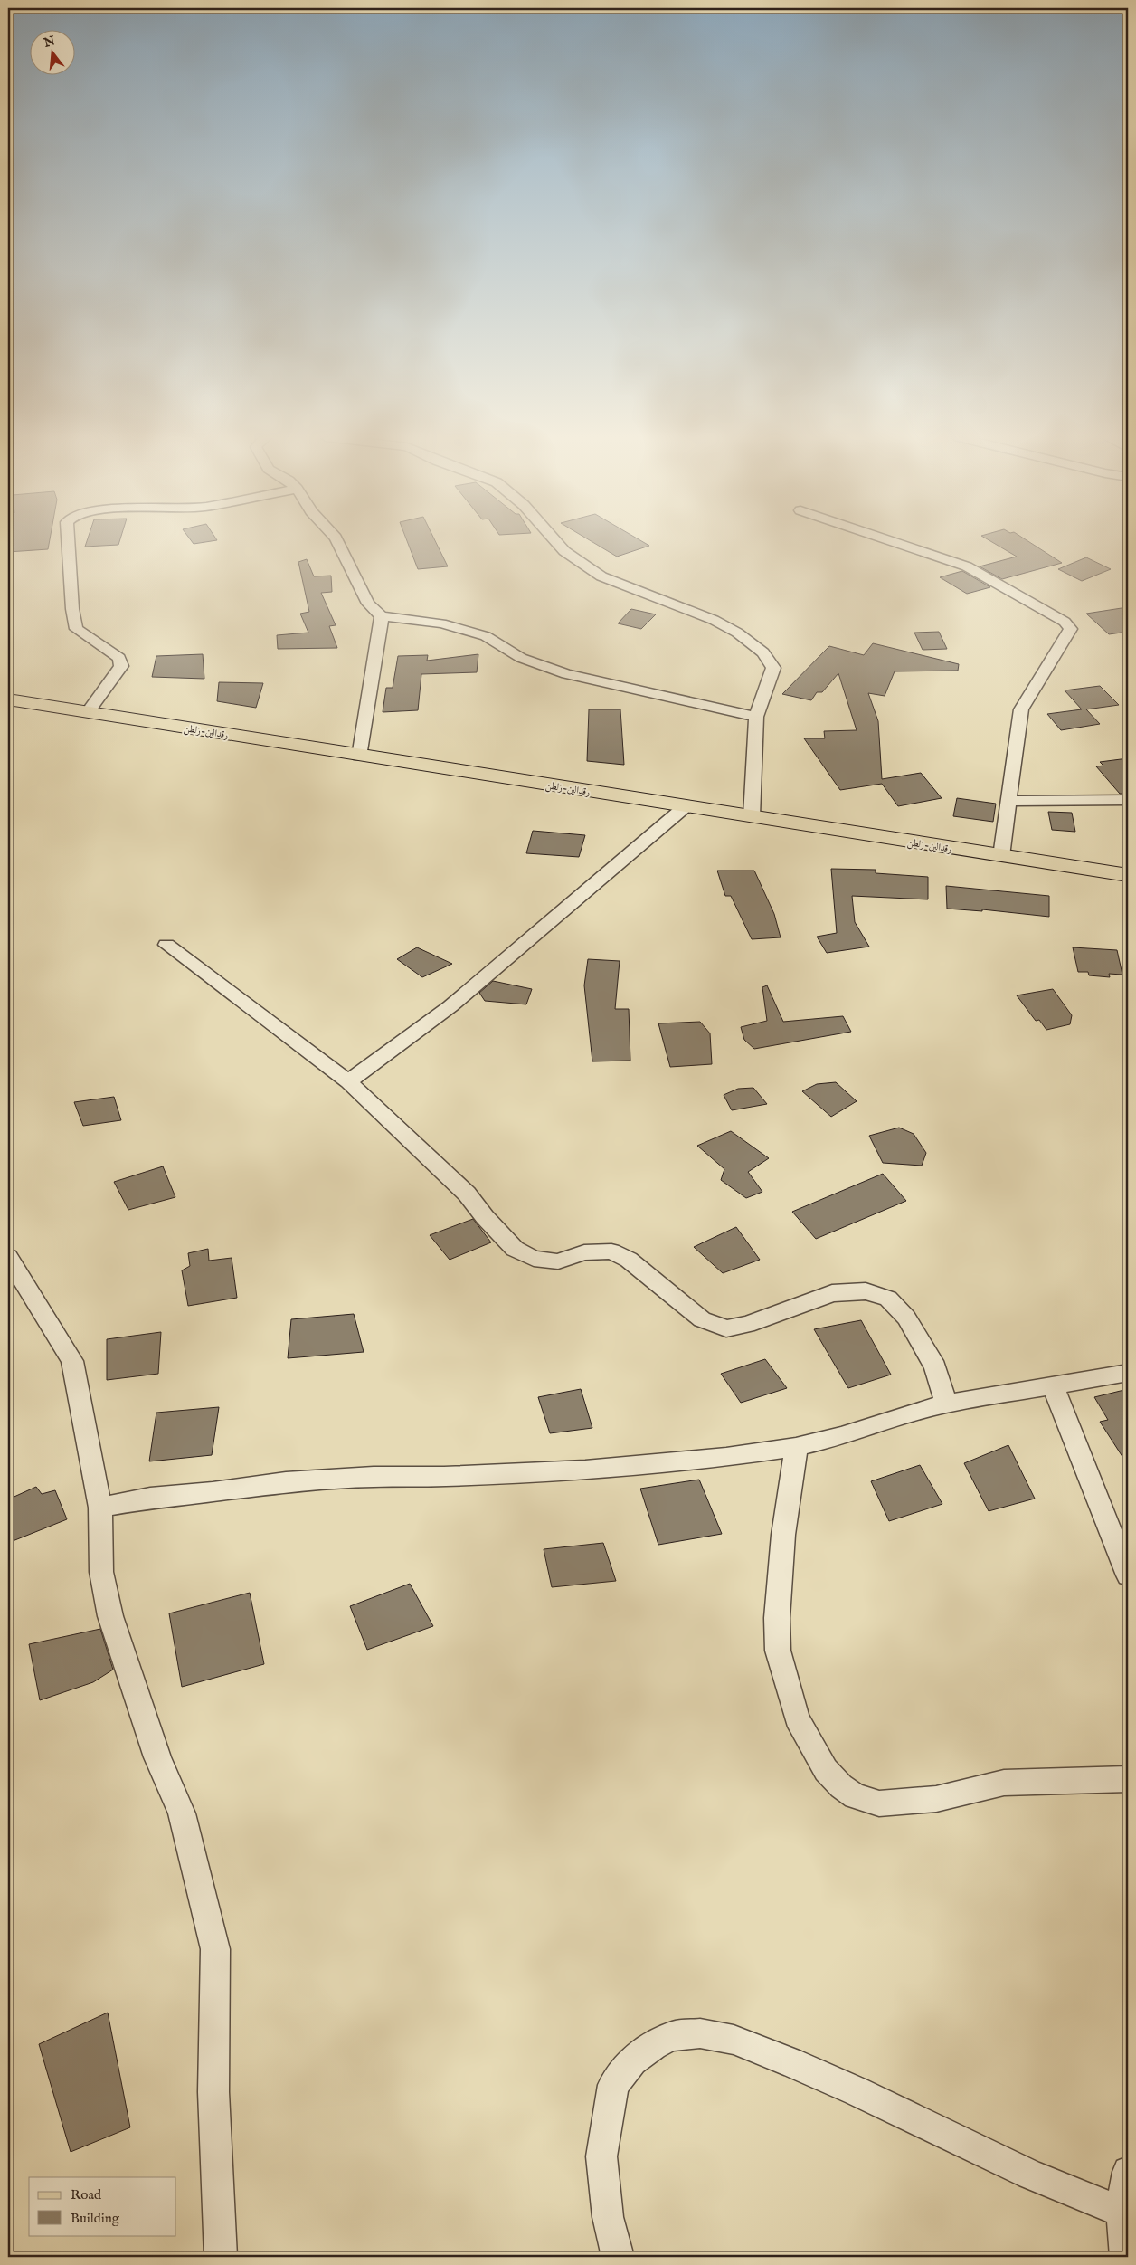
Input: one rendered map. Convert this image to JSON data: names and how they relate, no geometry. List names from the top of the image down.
{
  "streets": {
    "main road": ["رقدالين-زلطن"]
  },
  "legend": ["Road", "Building"],
  "north": "top"
}
